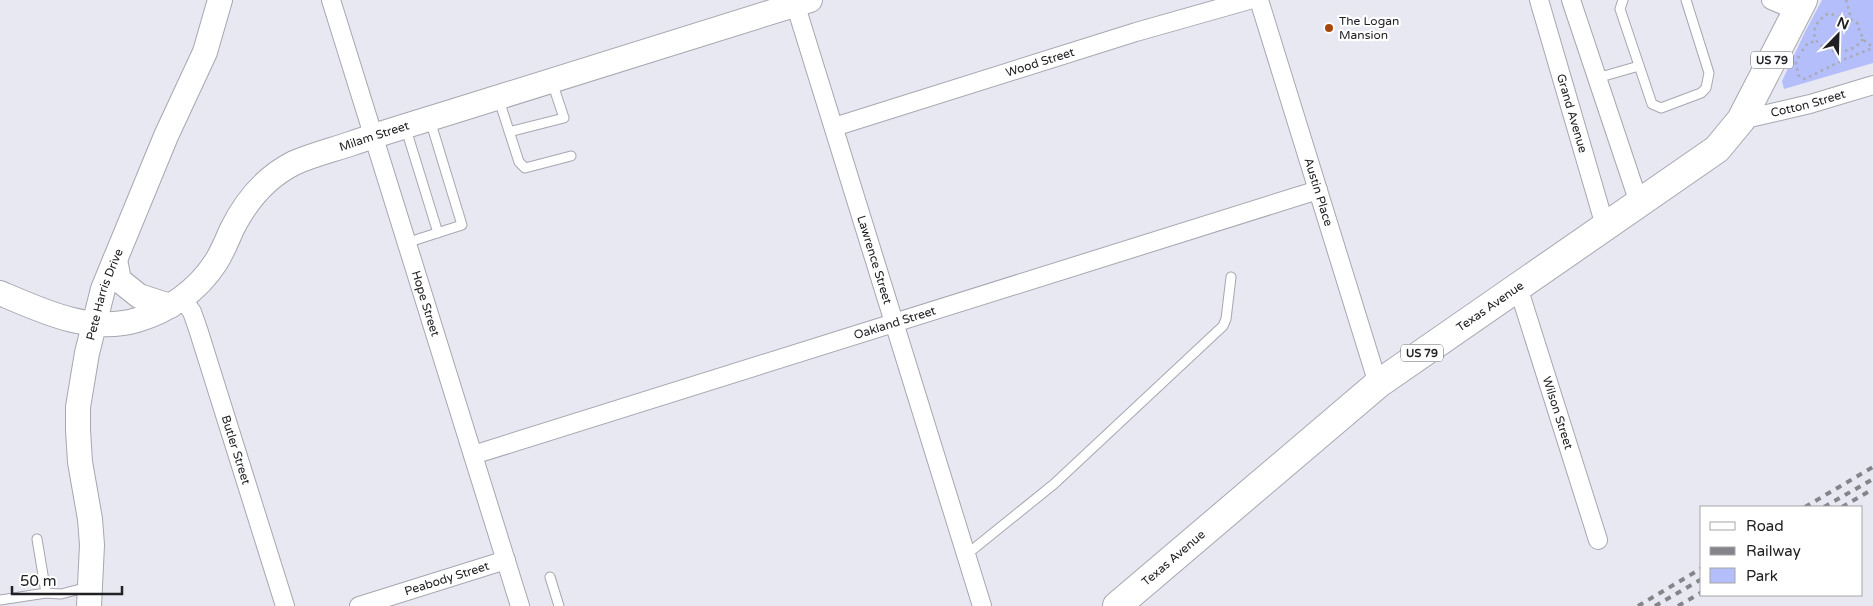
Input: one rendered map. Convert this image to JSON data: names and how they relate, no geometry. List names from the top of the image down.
{
  "streets": {
    "main road": ["US 79", "Texas Avenue"],
    "street": [
      "Wood Street",
      "Cotton Street",
      "Grand Avenue",
      "Milam Street",
      "Austin Place",
      "Lawrence Street",
      "Pete Harris Drive",
      "Hope Street",
      "Oakland Street",
      "Wilson Street",
      "Butler Street",
      "Peabody Street"
    ]
  },
  "crossings": [
    ["Wood Street", "Lawrence Street"],
    ["Cotton Street", "Texas Avenue"],
    ["Grand Avenue", "Texas Avenue"],
    ["Milam Street", "Lawrence Street"],
    ["Milam Street", "Pete Harris Drive"],
    ["Milam Street", "Hope Street"],
    ["Milam Street", "Butler Street"],
    ["Austin Place", "Texas Avenue"],
    ["Austin Place", "Oakland Street"],
    ["Lawrence Street", "Oakland Street"],
    ["Hope Street", "Oakland Street"],
    ["Hope Street", "Peabody Street"],
    ["Texas Avenue", "Wilson Street"]
  ],
  "places": ["The Logan Mansion"],
  "legend": ["Road", "Railway", "Park"],
  "scale_bar": "50 m",
  "north": "top right"
}
